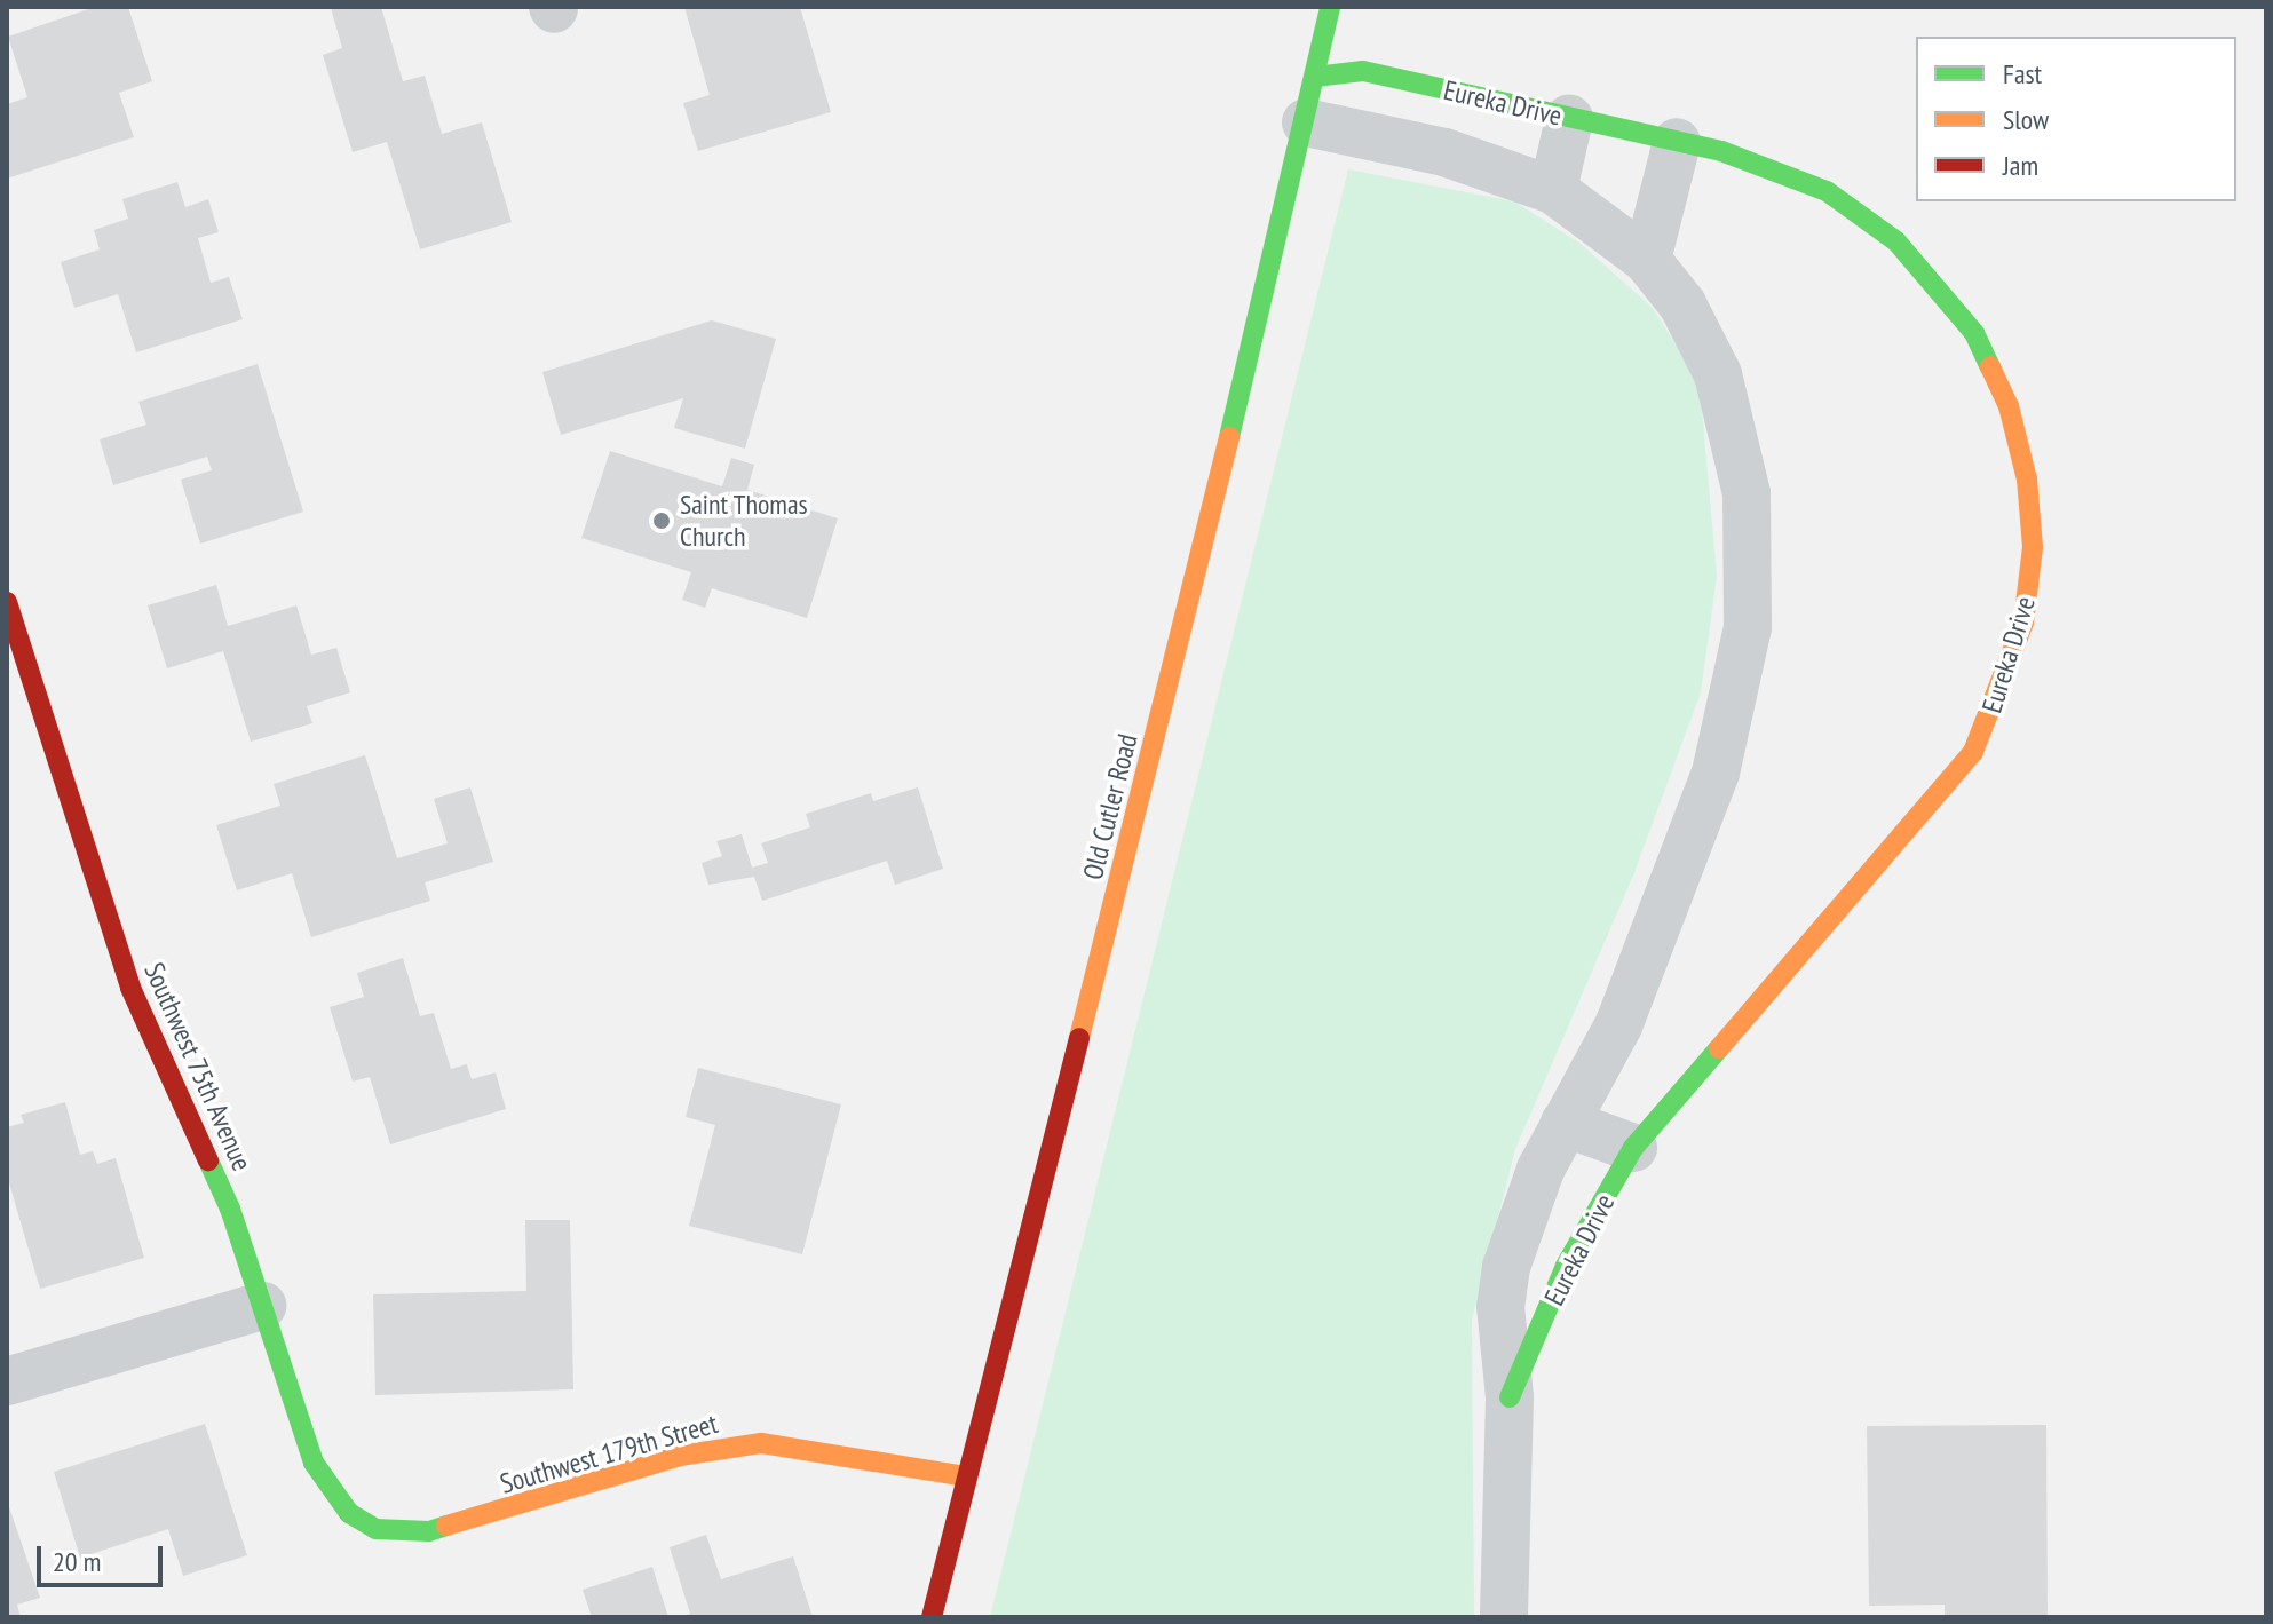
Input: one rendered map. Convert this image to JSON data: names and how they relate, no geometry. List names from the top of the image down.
{
  "streets": {
    "street": [
      "Eureka Drive",
      "Old Cutler Road",
      "Southwest 75th Avenue",
      "Southwest 179th Street"
    ]
  },
  "crossings": [
    ["Eureka Drive", "Old Cutler Road"],
    ["Old Cutler Road", "Southwest 179th Street"],
    ["Southwest 75th Avenue", "Southwest 179th Street"]
  ],
  "places": ["Saint Thomas Church"],
  "legend": ["Fast", "Slow", "Jam"],
  "scale_bar": "20 m"
}
